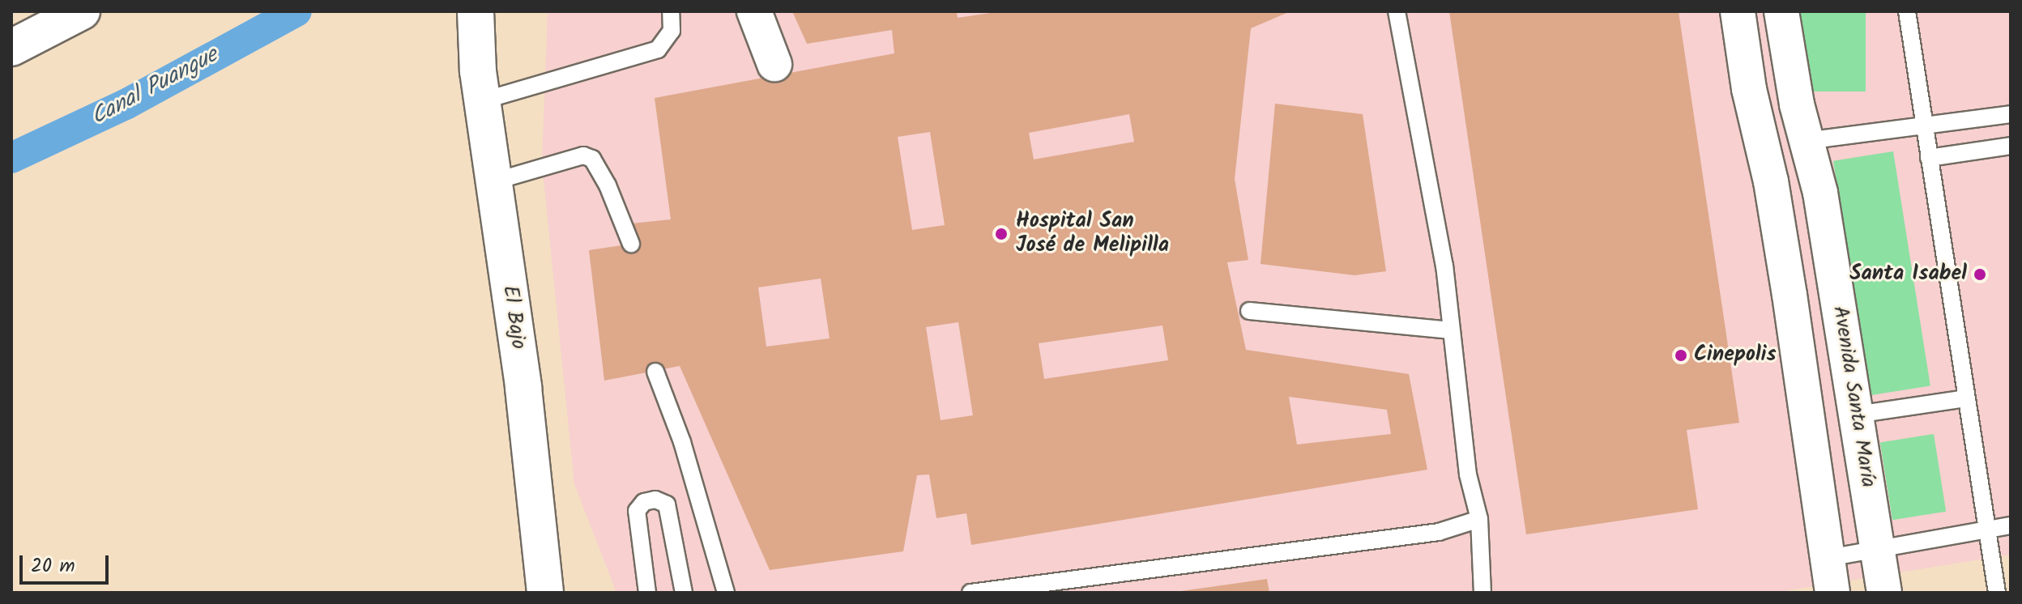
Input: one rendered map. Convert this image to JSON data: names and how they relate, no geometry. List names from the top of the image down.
{
  "streets": {
    "street": ["El Bajo", "Avenida Santa María"]
  },
  "water": ["Canal Puangue"],
  "places": ["Hospital San José de Melipilla", "Santa Isabel", "Cinepolis"],
  "scale_bar": "20 m"
}
